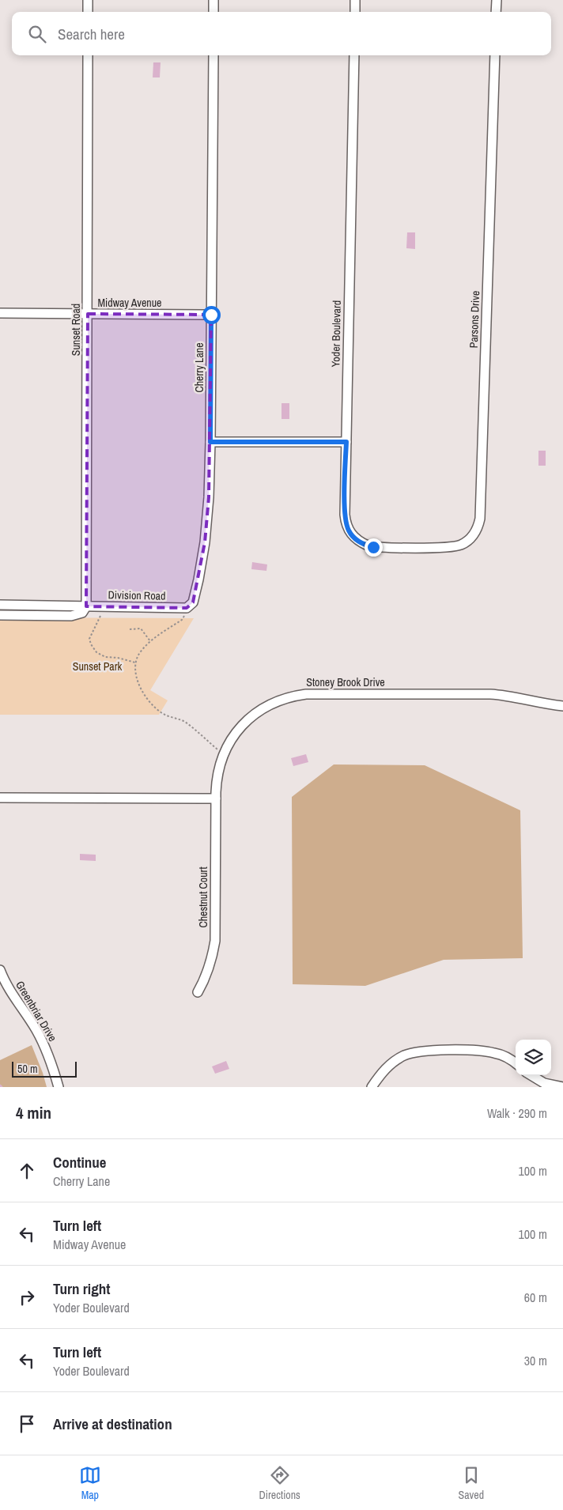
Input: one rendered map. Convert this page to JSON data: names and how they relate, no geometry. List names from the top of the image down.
{
  "streets": {
    "street": [
      "Midway Avenue",
      "Parsons Drive",
      "Sunset Road",
      "Yoder Boulevard",
      "Cherry Lane",
      "Division Road",
      "Stoney Brook Drive",
      "Chestnut Court",
      "Greenbriar Drive"
    ]
  },
  "crossings": [
    ["Midway Avenue", "Sunset Road"],
    ["Midway Avenue", "Cherry Lane"],
    ["Parsons Drive", "Yoder Boulevard"],
    ["Sunset Road", "Division Road"],
    ["Cherry Lane", "Division Road"],
    ["Stoney Brook Drive", "Chestnut Court"]
  ],
  "parks": ["Sunset Park"],
  "scale_bar": "50 m",
  "page": {
    "search": "Search here",
    "scale": "50 m",
    "heading": ["4 min", "Walk · 290 m"],
    "list": [
      ["Continue", "Cherry Lane", "100 m"],
      ["Turn left", "Midway Avenue", "100 m"],
      ["Turn right", "Yoder Boulevard", "60 m"],
      ["Turn left", "Yoder Boulevard", "30 m"],
      "Arrive at destination"
    ],
    "nav": ["Map", "Directions", "Saved"]
  }
}
